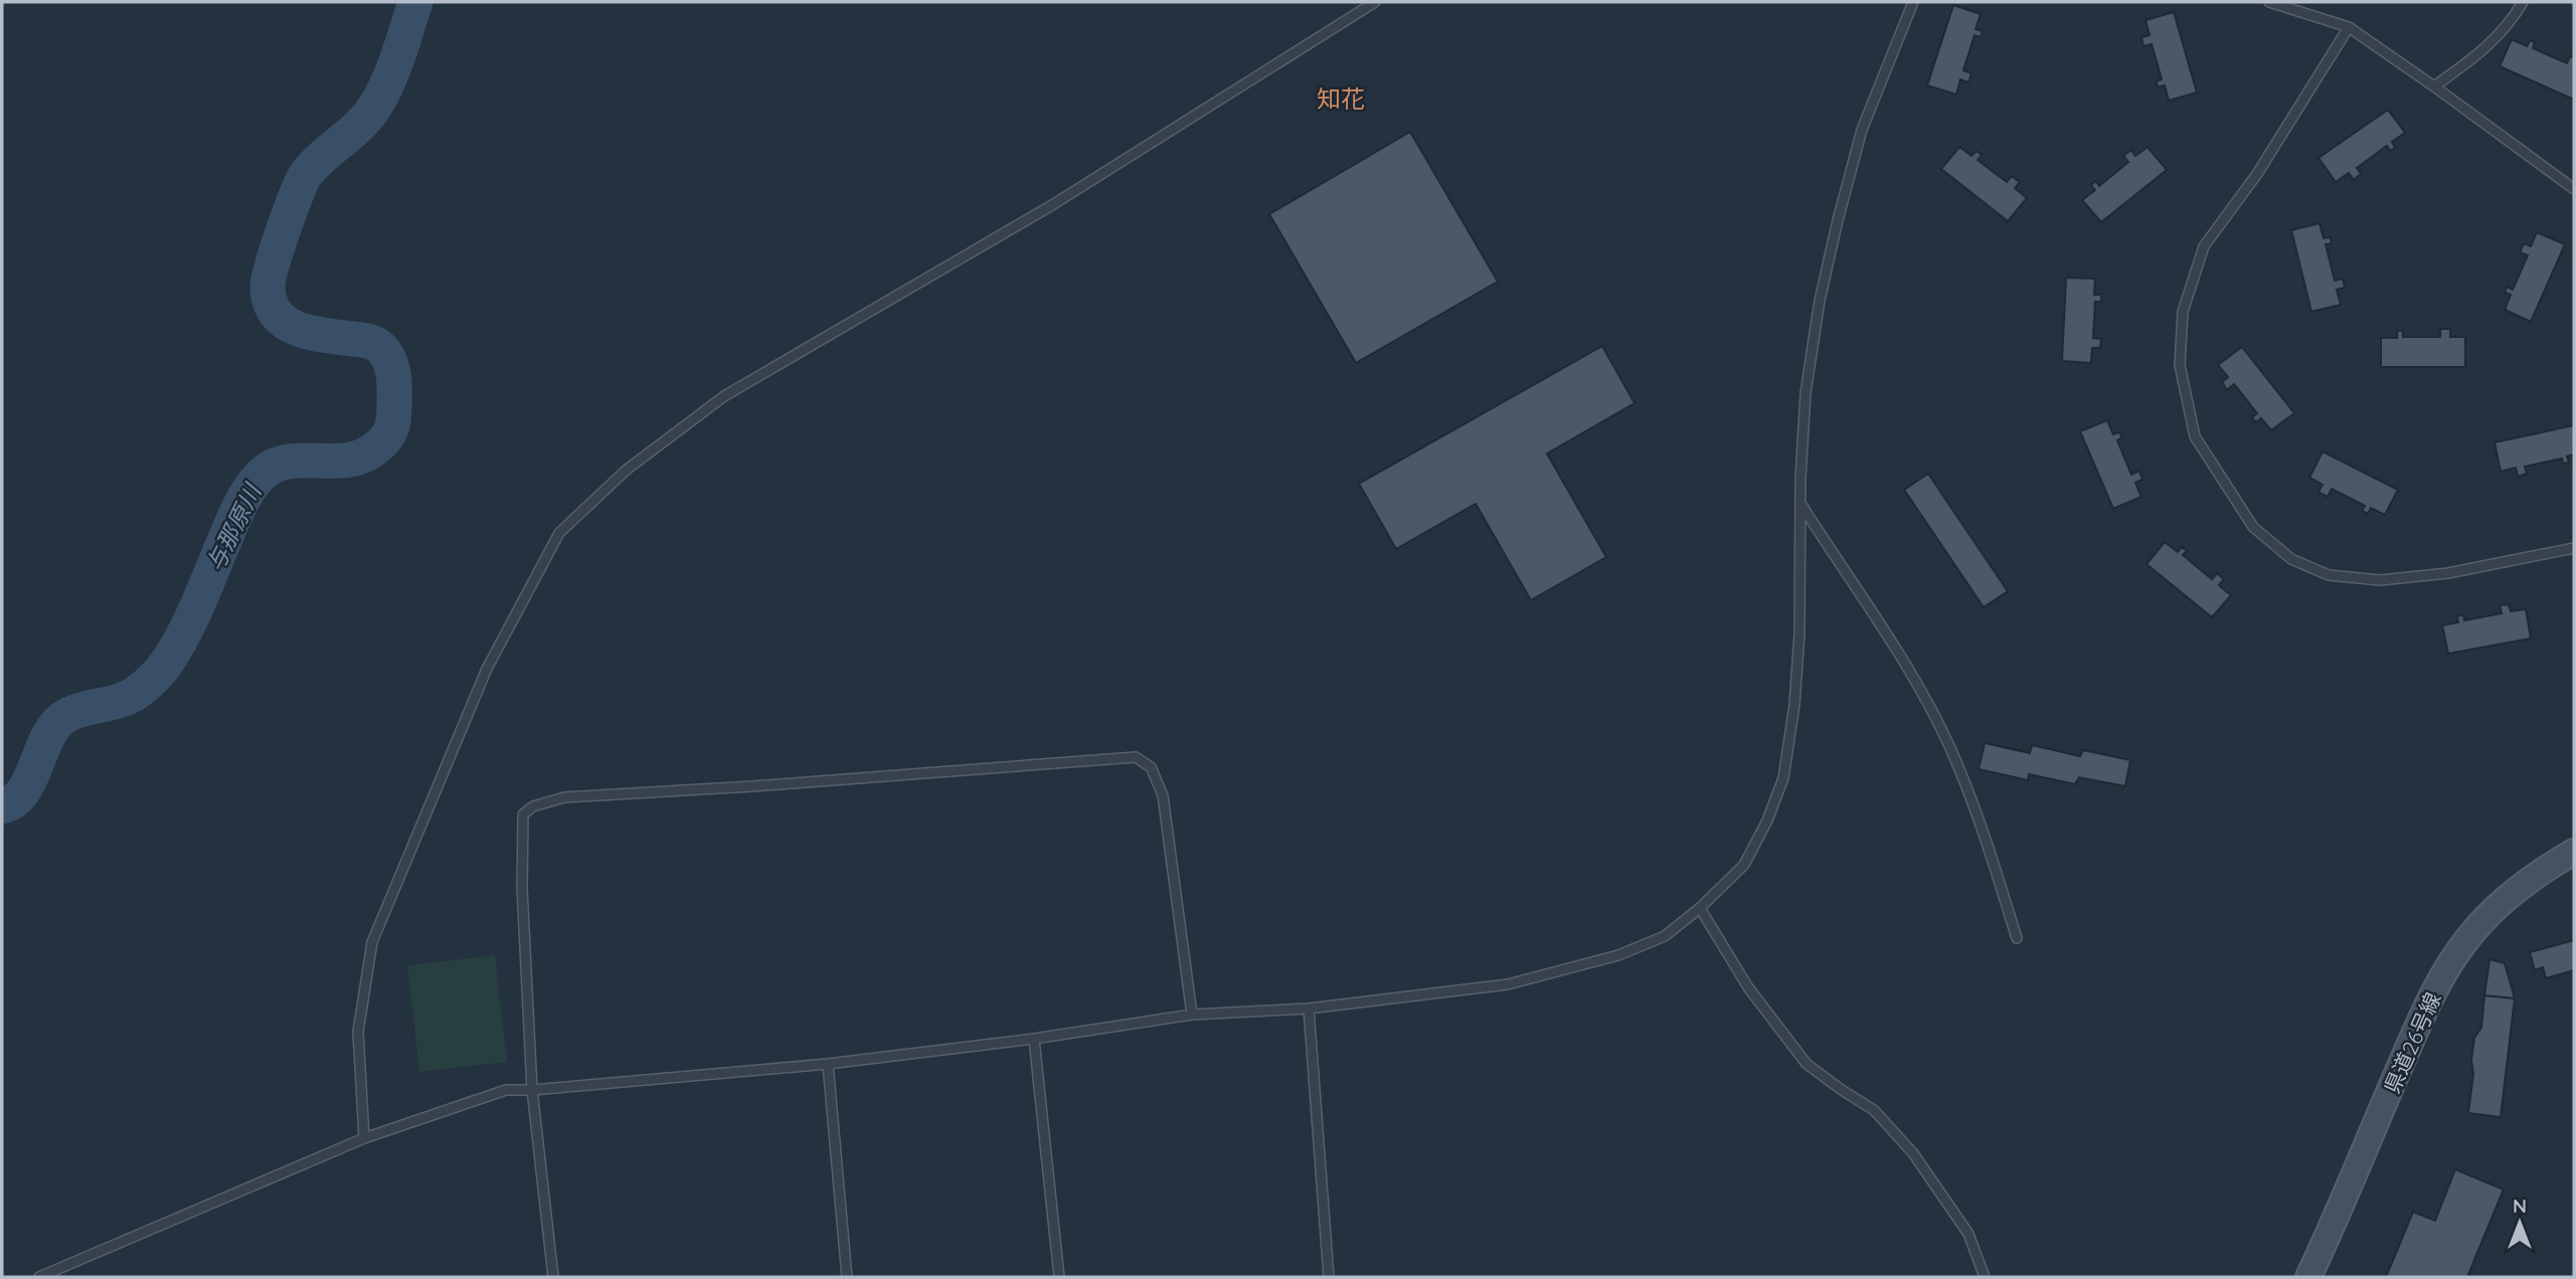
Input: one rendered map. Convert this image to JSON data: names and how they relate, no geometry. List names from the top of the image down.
{
  "streets": {
    "main road": ["県道26号線"]
  },
  "districts": ["知花"],
  "water": ["与那原川"],
  "north": "top"
}
